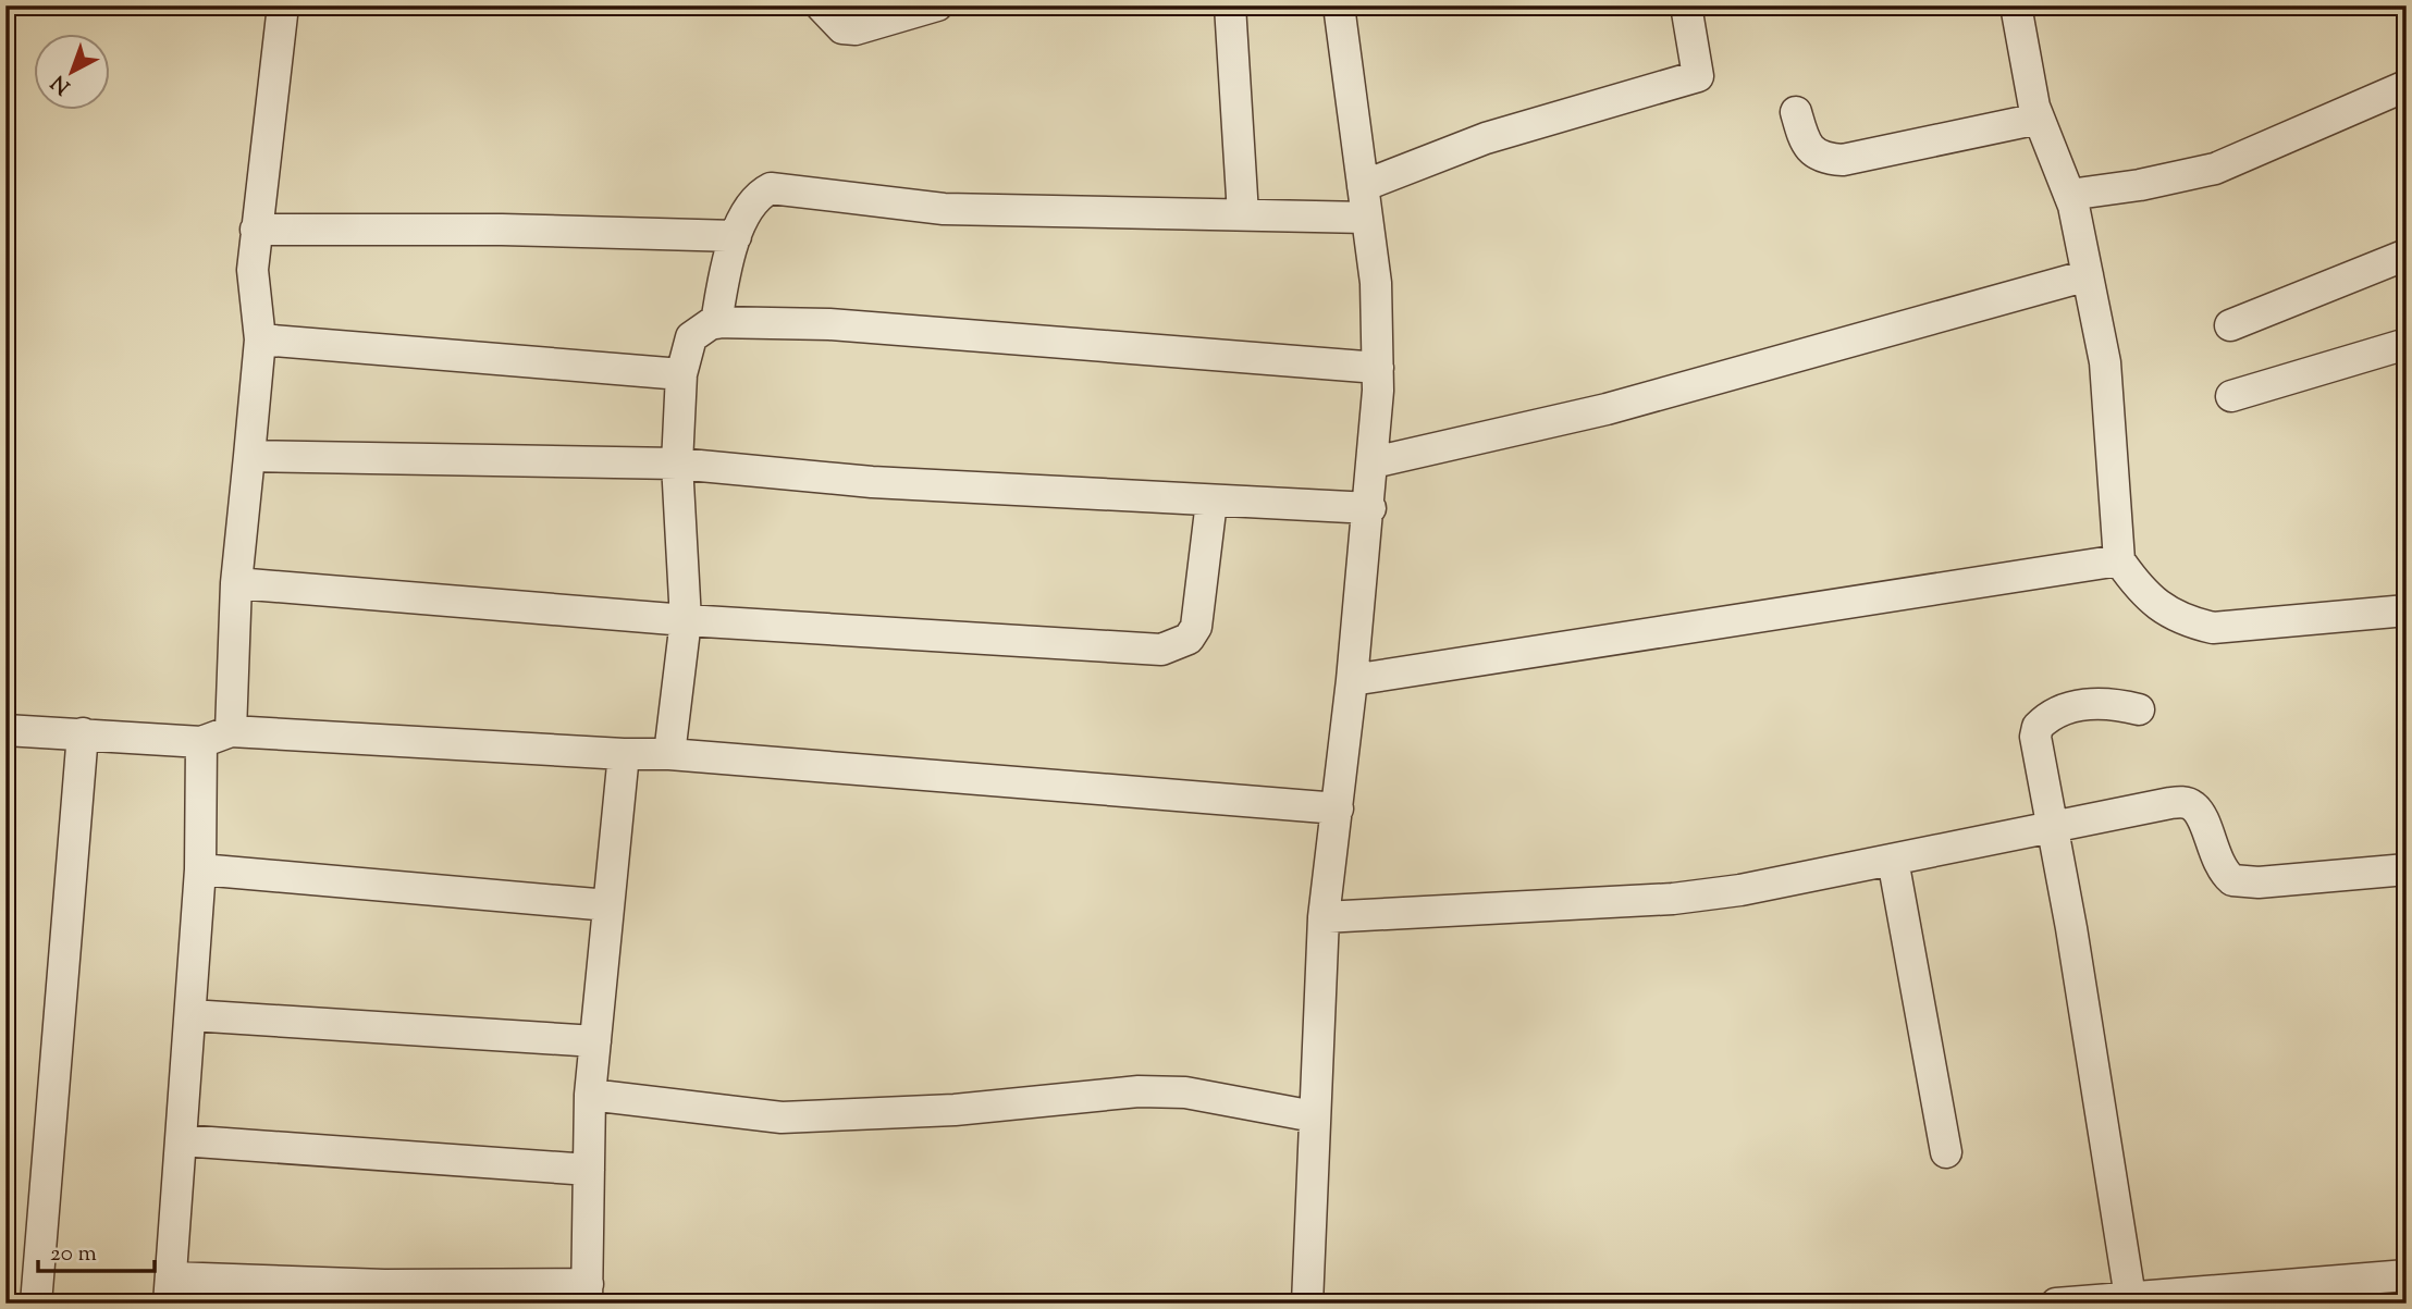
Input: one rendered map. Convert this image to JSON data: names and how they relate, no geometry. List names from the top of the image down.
{
  "scale_bar": "20 m",
  "north": "bottom left"
}
